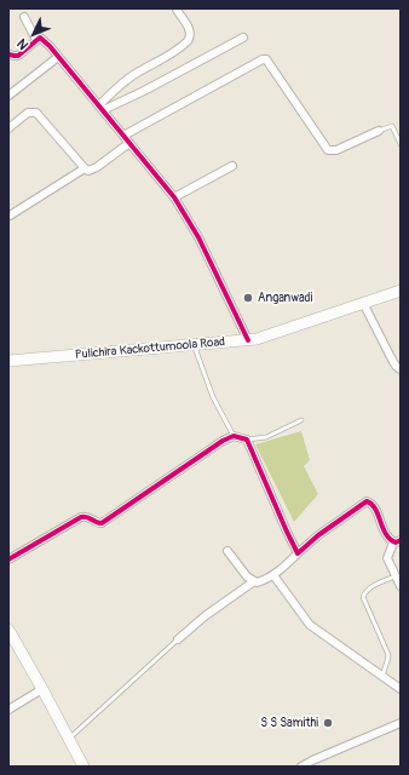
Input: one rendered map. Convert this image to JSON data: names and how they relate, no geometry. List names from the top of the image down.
{
  "streets": {
    "main road": ["Pulichira Kackottumoola Road"]
  },
  "places": ["Anganwadi", "S S Samithi"],
  "north": "bottom left"
}
